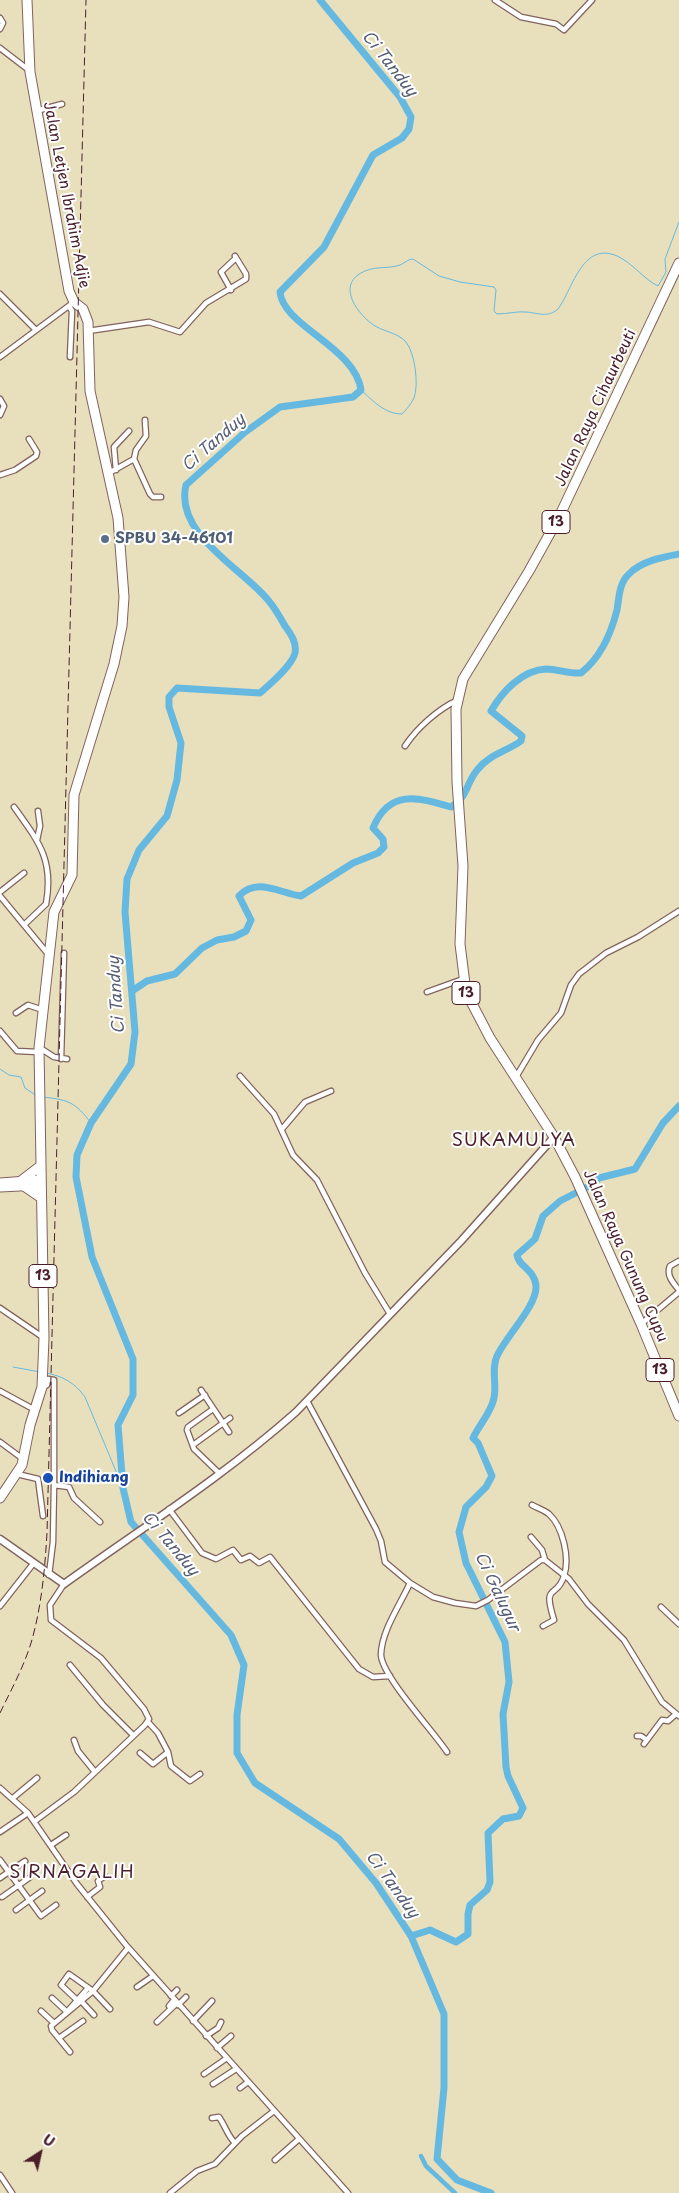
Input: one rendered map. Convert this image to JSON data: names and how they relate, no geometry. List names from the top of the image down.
{
  "streets": {
    "highway": [
      "Jalan Letjen Ibrahim Adjie",
      "Jalan Raya Cihaurbeuti",
      "13",
      "Jalan Raya Gunung Cupu"
    ]
  },
  "crossings": [
    ["Jalan Letjen Ibrahim Adjie", "13"],
    ["Jalan Raya Cihaurbeuti", "13"],
    ["13", "Jalan Raya Gunung Cupu"]
  ],
  "districts": ["SUKAMULYA", "SIRNAGALIH"],
  "water": ["Ci Tanduy", "Ci Galugur"],
  "places": ["SPBU 34-46101", "Indihiang"],
  "north": "top right"
}
